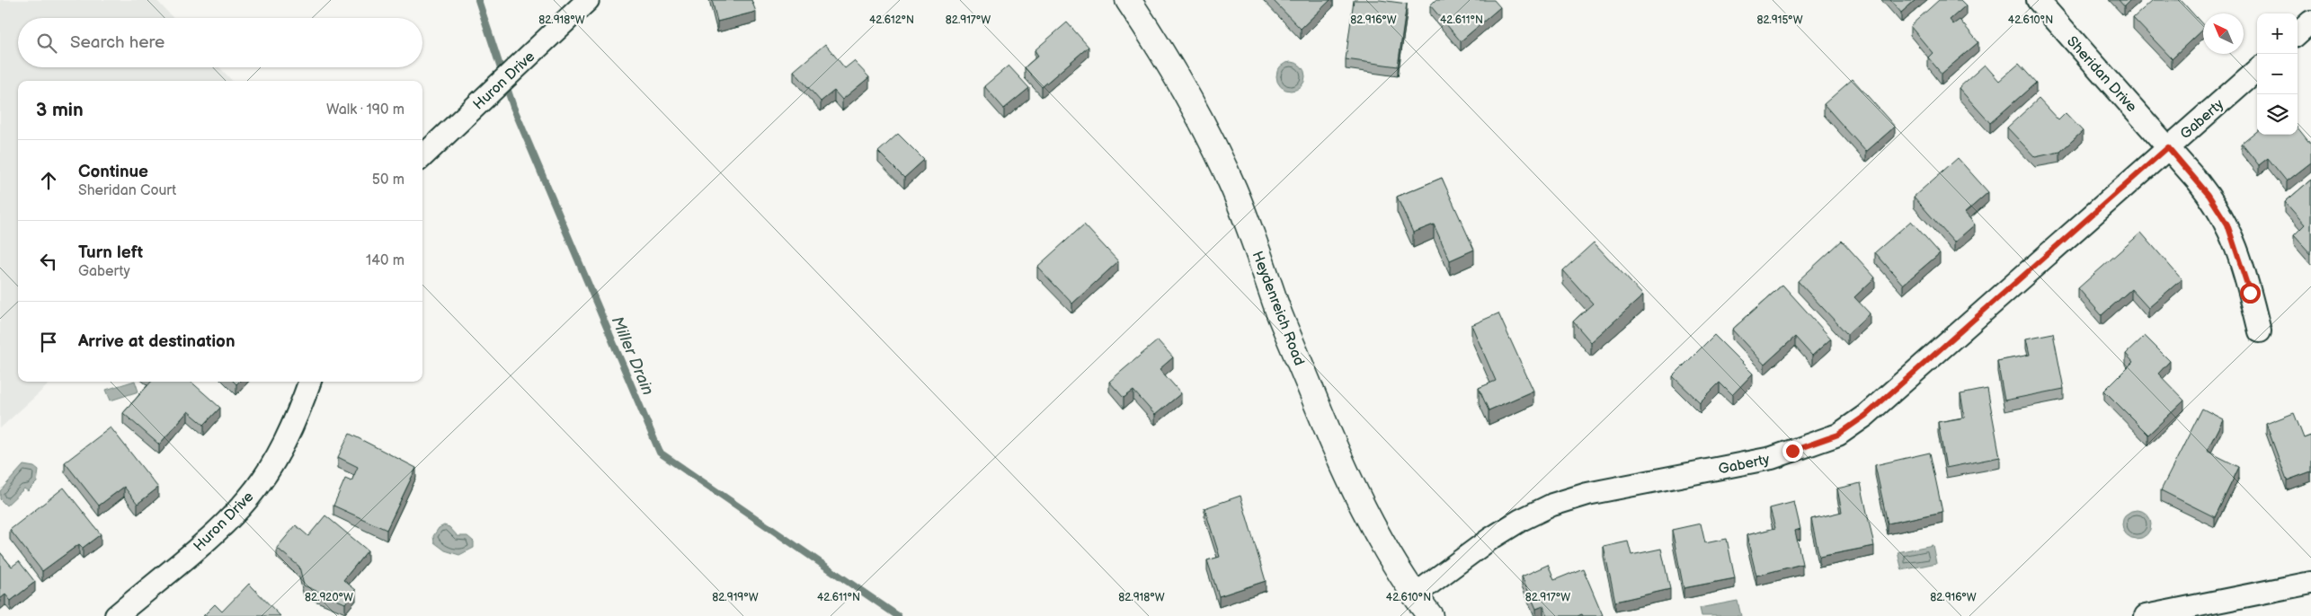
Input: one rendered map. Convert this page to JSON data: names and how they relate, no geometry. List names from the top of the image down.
{
  "streets": {
    "street": [
      "Sheridan Drive",
      "Huron Drive",
      "Gaberty",
      "Heydenreich Road"
    ]
  },
  "crossings": [
    ["Sheridan Drive", "Gaberty"],
    ["Gaberty", "Heydenreich Road"]
  ],
  "water": ["Miller Drain"],
  "north": "top left",
  "page": {
    "map_buttons": ["+", "−"],
    "search": "Search here",
    "heading": ["3 min", "Walk · 190 m"],
    "list": [
      ["Continue", "Sheridan Court", "50 m"],
      ["Turn left", "Gaberty", "140 m"],
      "Arrive at destination"
    ]
  },
  "coordinates": [
    "42.612°N",
    "42.611°N",
    "42.610°N",
    "82.917°W",
    "82.916°W",
    "82.915°W",
    "82.918°W",
    "82.920°W",
    "82.919°W"
  ]
}
